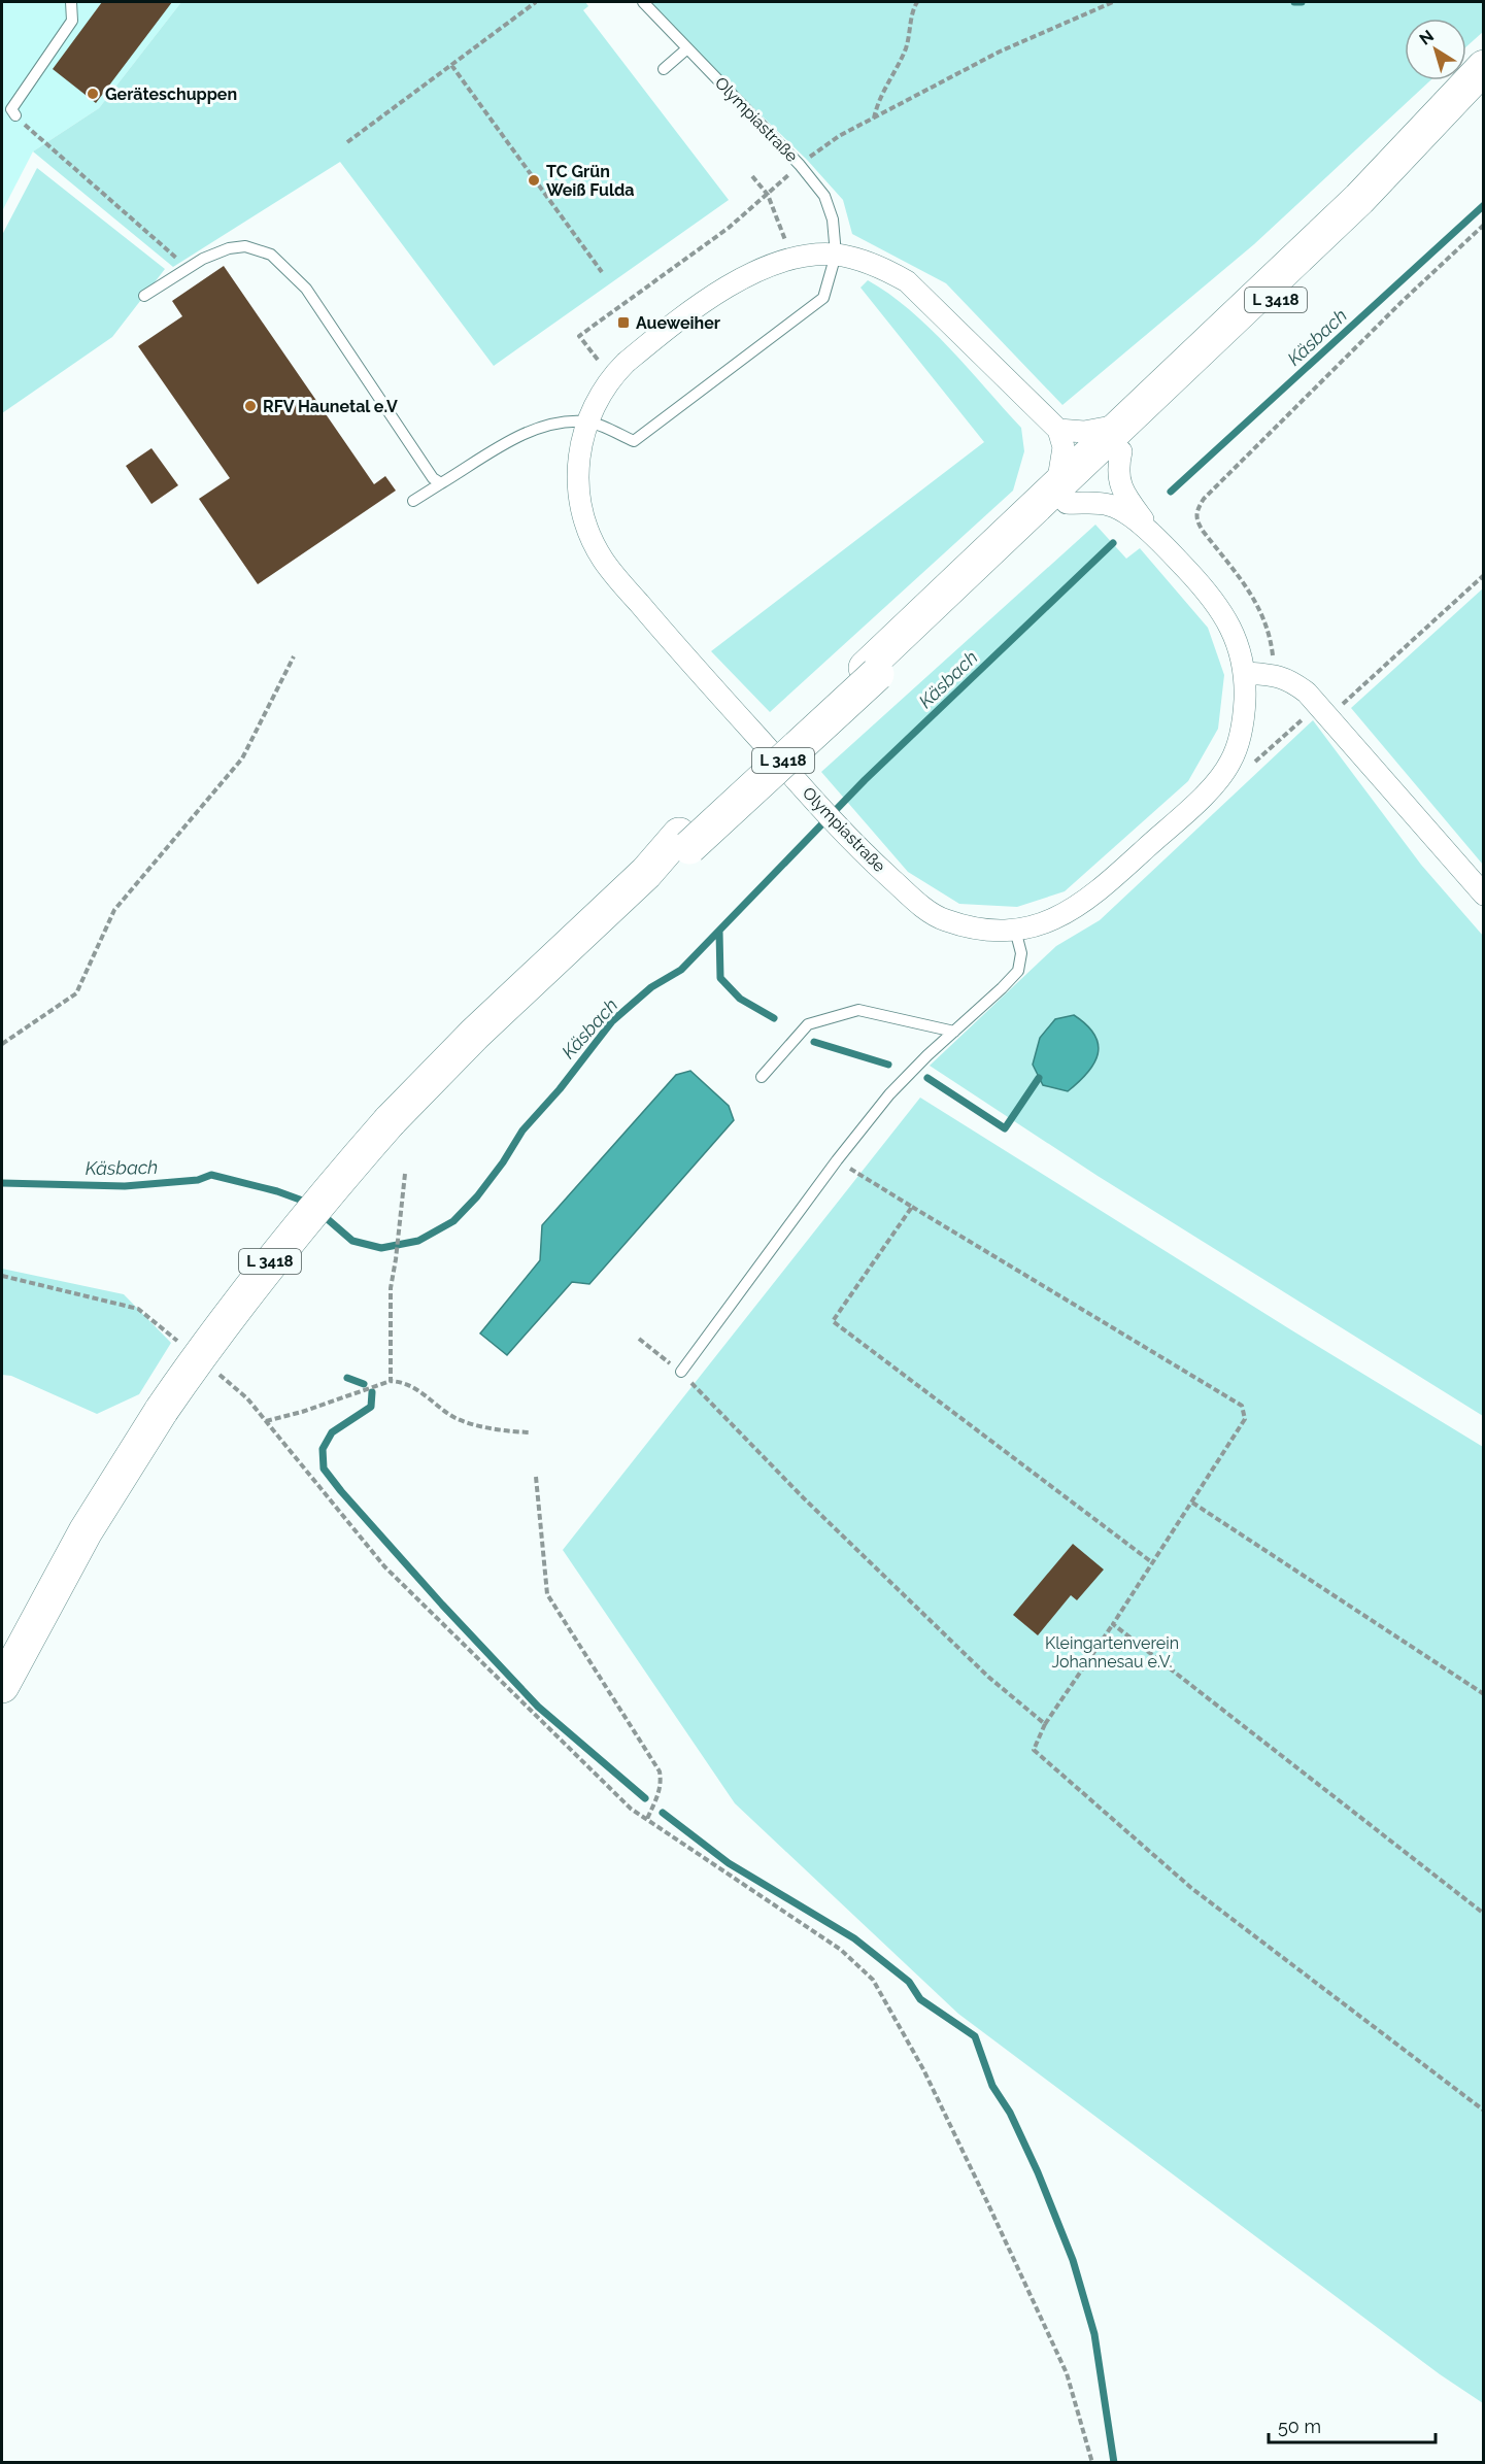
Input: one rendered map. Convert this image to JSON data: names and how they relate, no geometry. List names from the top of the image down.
{
  "streets": {
    "main road": ["L 3418"],
    "street": ["Olympiastraße"]
  },
  "crossings": [
    ["Olympiastraße", "L 3418"]
  ],
  "water": ["Käsbach"],
  "parks": ["Kleingartenverein Johannesau e.V."],
  "places": {
    "other": ["Geräteschuppen", "TC Grün Weiß Fulda", "RFV Haunetal e.V"],
    "transit": ["Aueweiher"]
  },
  "scale_bar": "50 m",
  "north": "top left"
}
